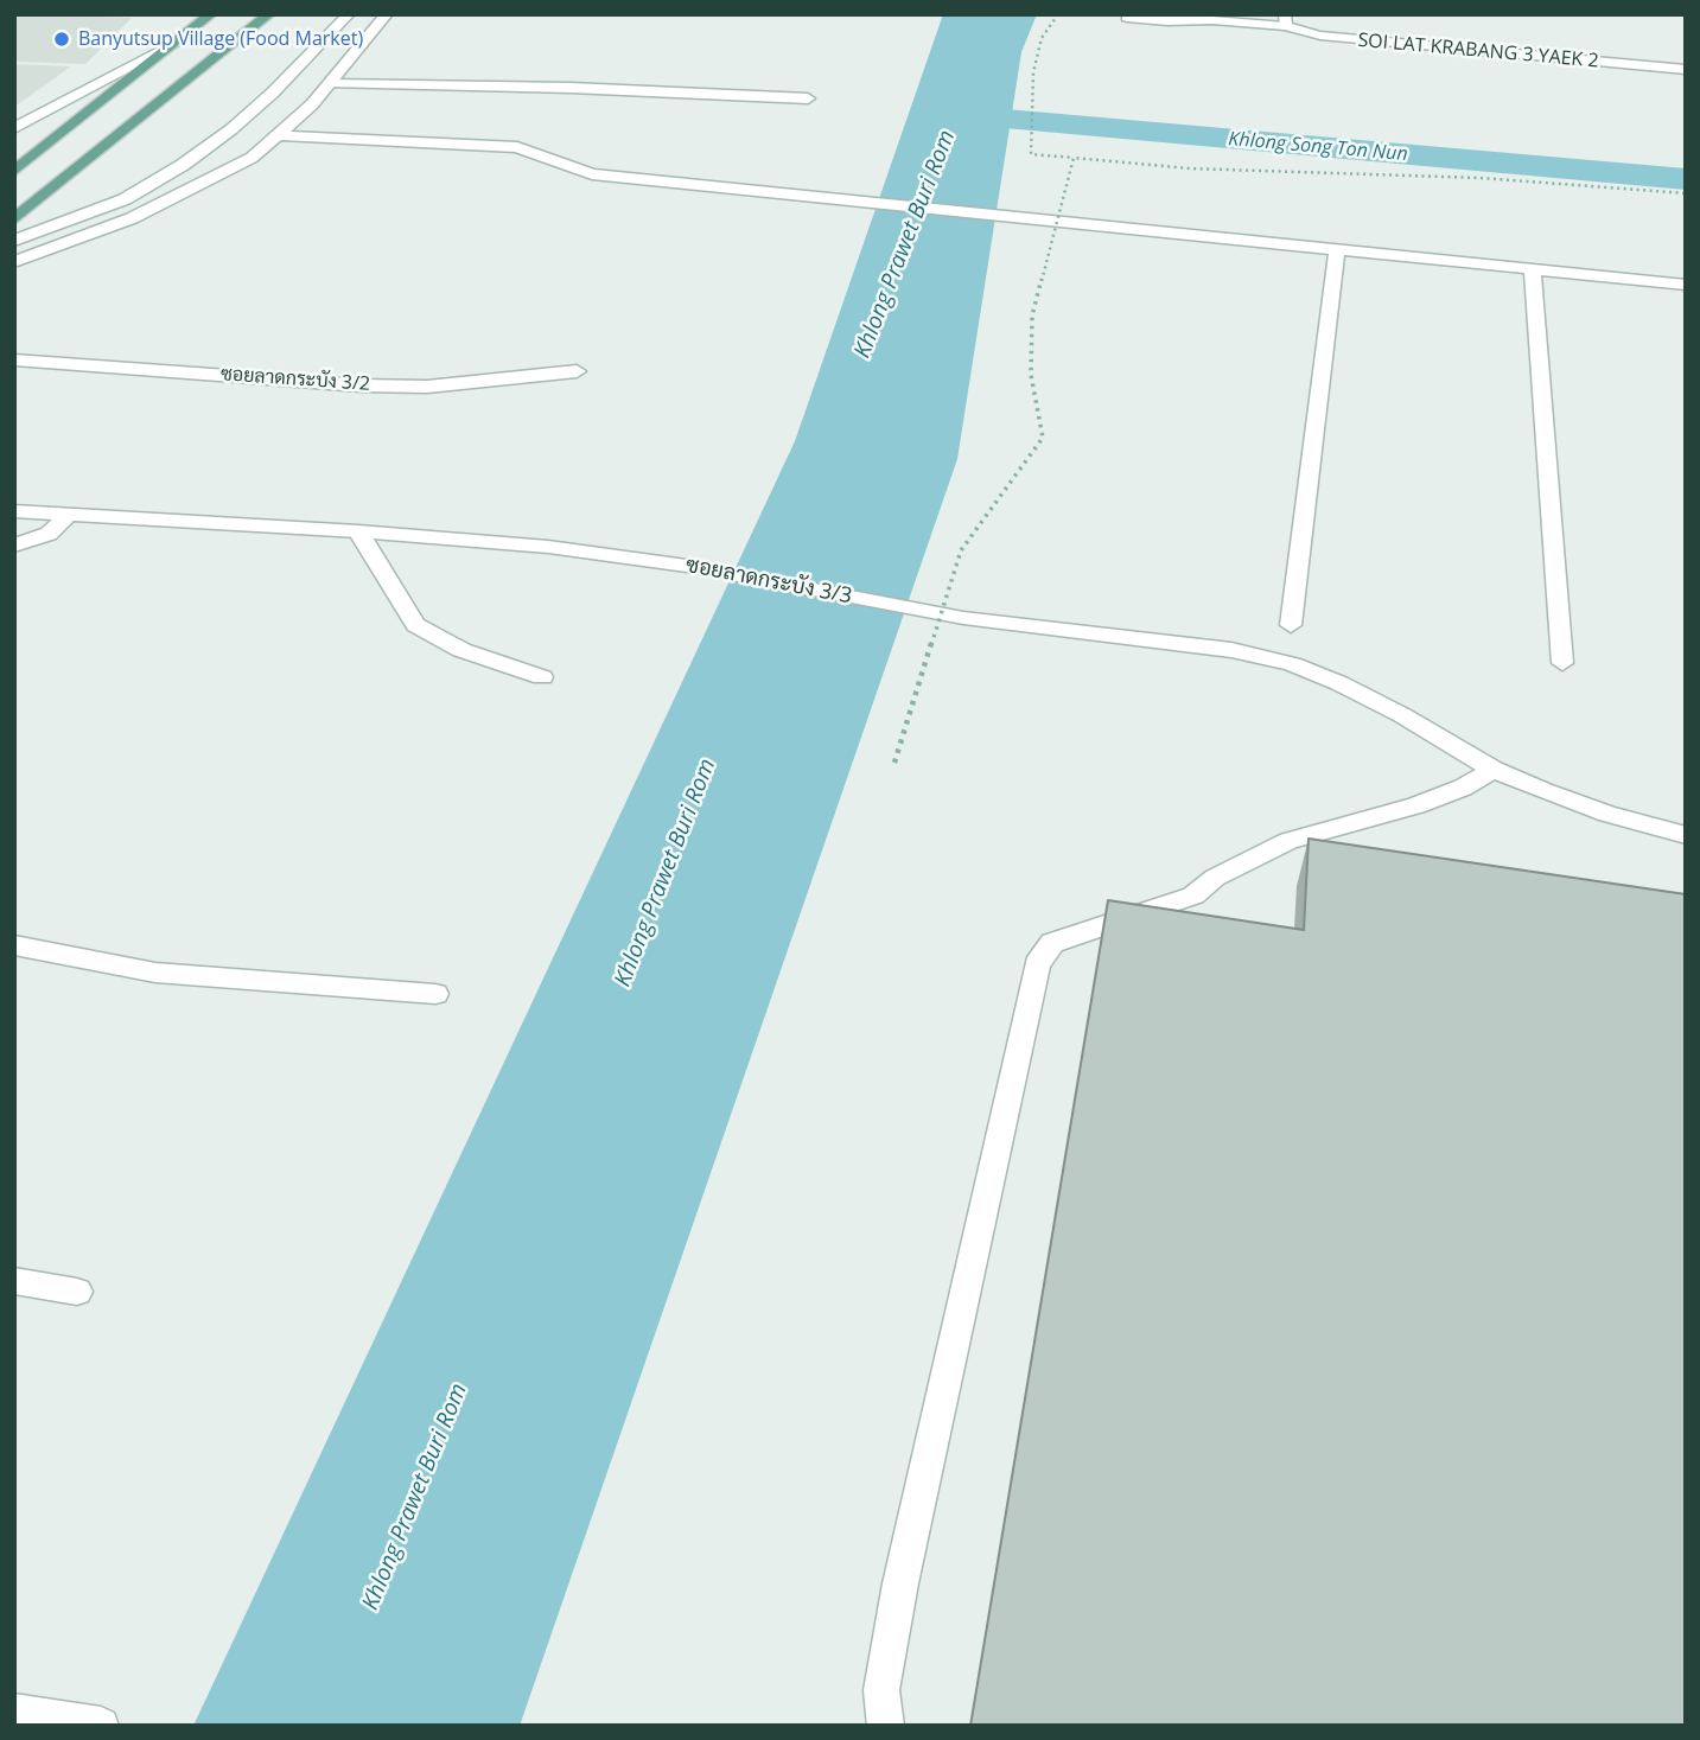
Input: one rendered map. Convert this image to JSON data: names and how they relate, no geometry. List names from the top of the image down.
{
  "streets": {
    "street": ["SOI LAT KRABANG 3 YAEK 2", "ซอยลาดกระบัง 3/2", "ซอยลาดกระบัง 3/3"]
  },
  "water": ["Khlong Song Ton Nun", "Khlong Prawet Buri Rom"],
  "places": ["Banyutsup Village (Food Market)"]
}
